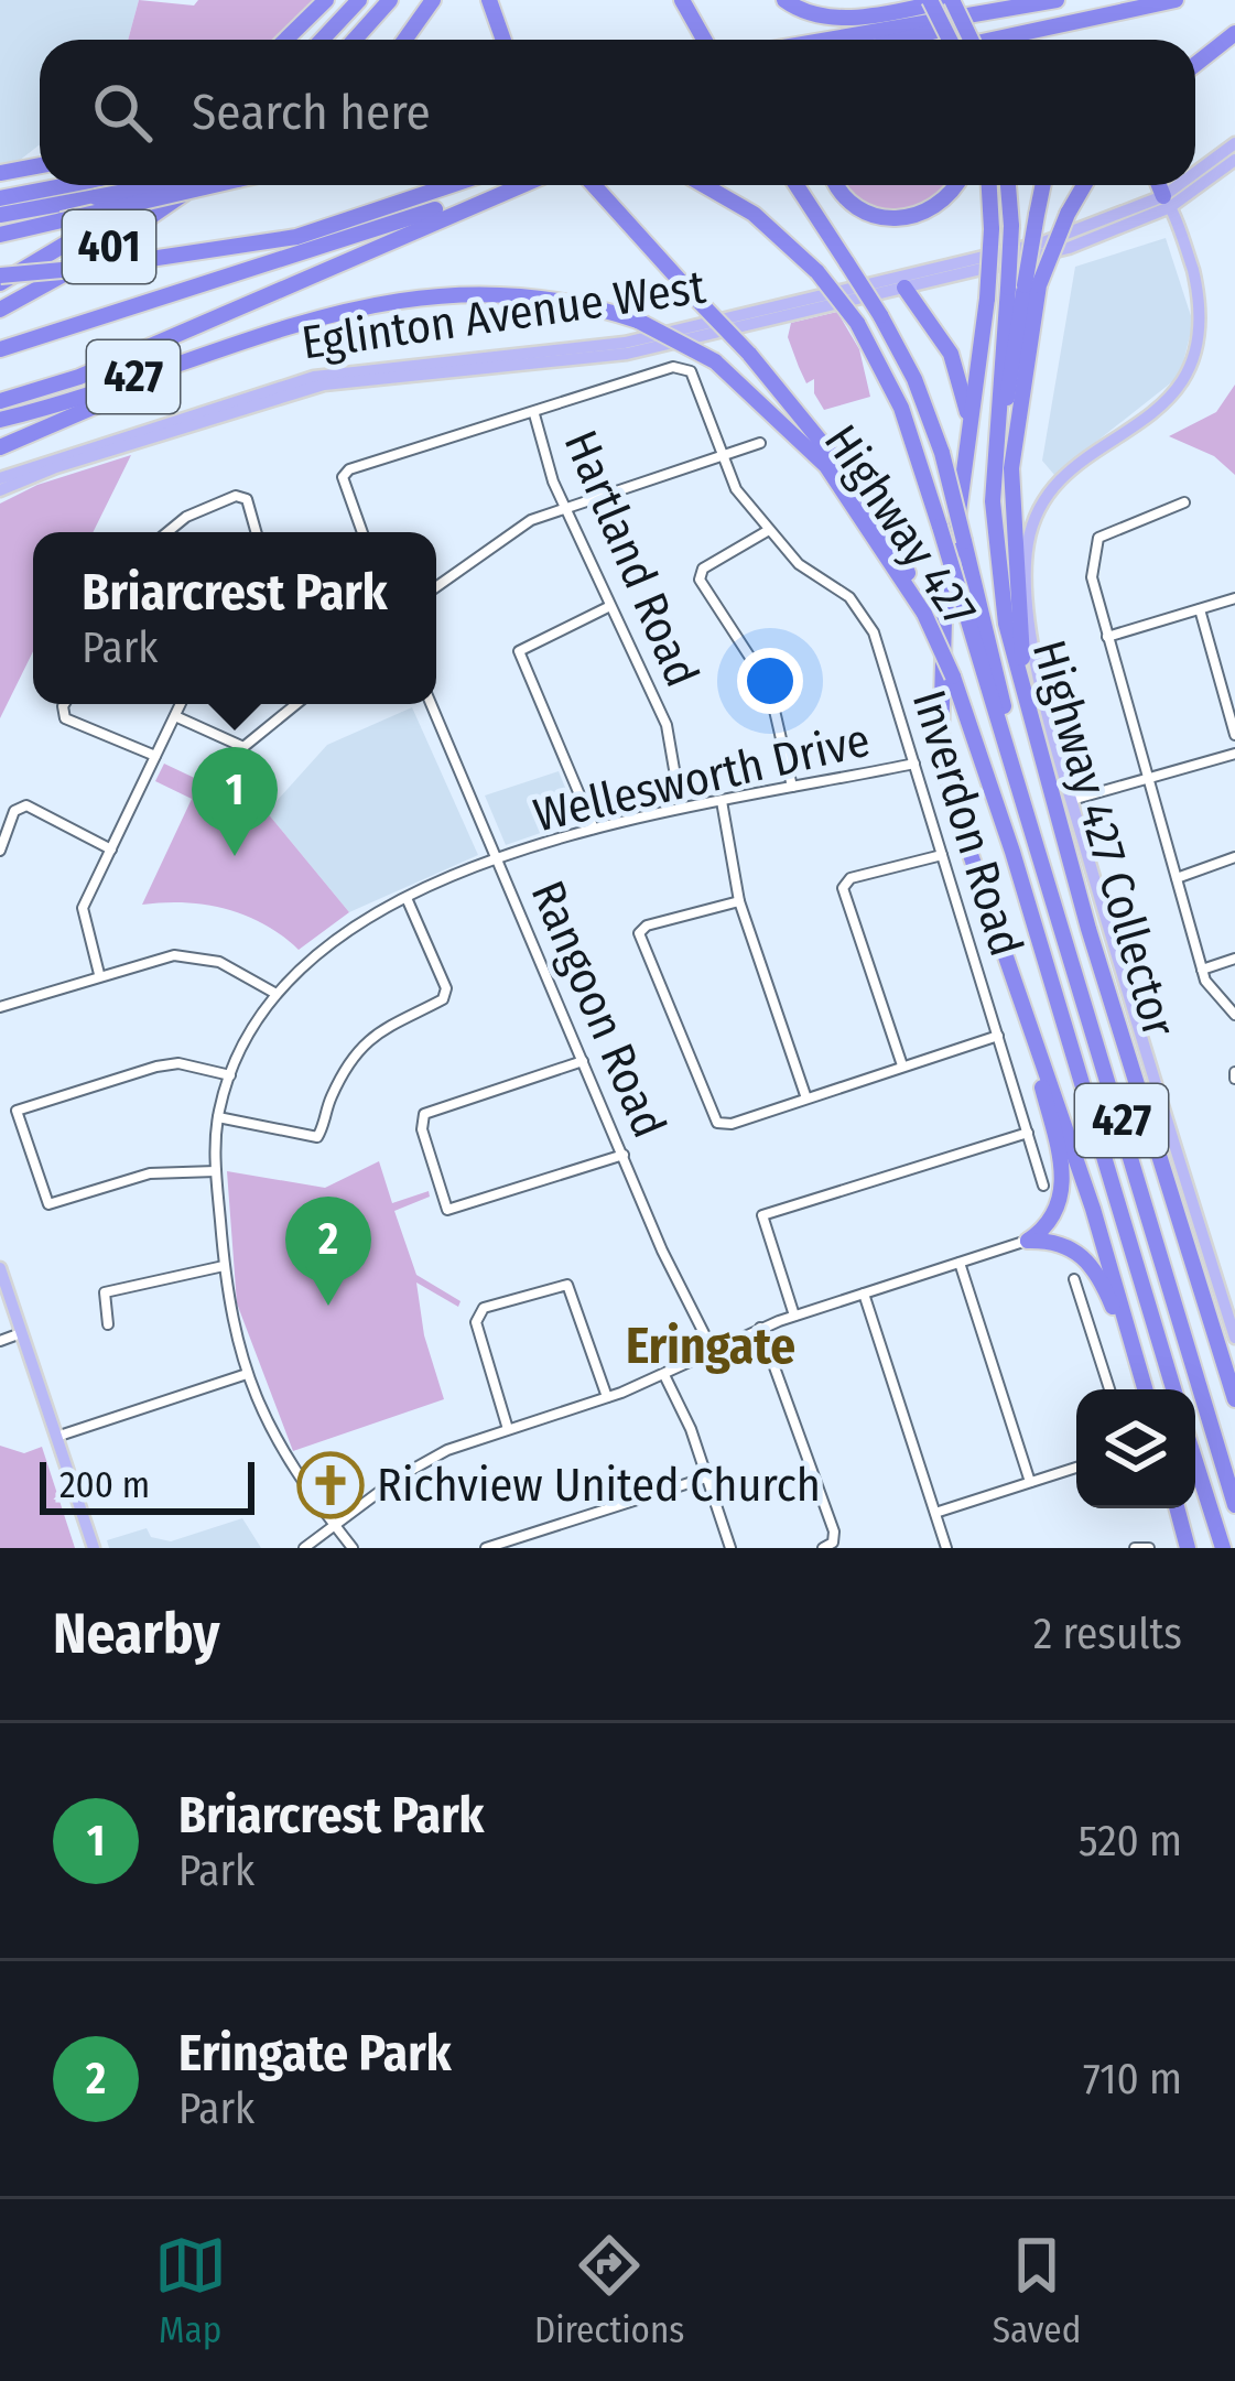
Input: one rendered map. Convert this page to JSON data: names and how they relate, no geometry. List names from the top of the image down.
{
  "streets": {
    "highway": [
      "401",
      "427",
      "Highway 427",
      "Highway 427 Collector"
    ],
    "main road": ["Eglinton Avenue West"],
    "street": [
      "Hartland Road",
      "Wellesworth Drive",
      "Inverdon Road",
      "Rangoon Road"
    ]
  },
  "crossings": [
    ["427", "Highway 427"],
    ["Hartland Road", "Wellesworth Drive"],
    ["Wellesworth Drive", "Inverdon Road"],
    ["Wellesworth Drive", "Rangoon Road"]
  ],
  "districts": ["Eringate"],
  "places": {
    "church": ["Richview United Church"]
  },
  "scale_bar": "200 m",
  "page": {
    "search": "Search here",
    "popup": ["Briarcrest Park", "Park"],
    "pins": ["1", "2"],
    "scale": "200 m",
    "heading": ["Nearby", "2 results"],
    "list": [
      {
        "mark": "1",
        "name": "Briarcrest Park",
        "note": "Park",
        "value": "520 m"
      },
      {
        "mark": "2",
        "name": "Eringate Park",
        "note": "Park",
        "value": "710 m"
      }
    ],
    "nav": ["Map", "Directions", "Saved"]
  }
}
